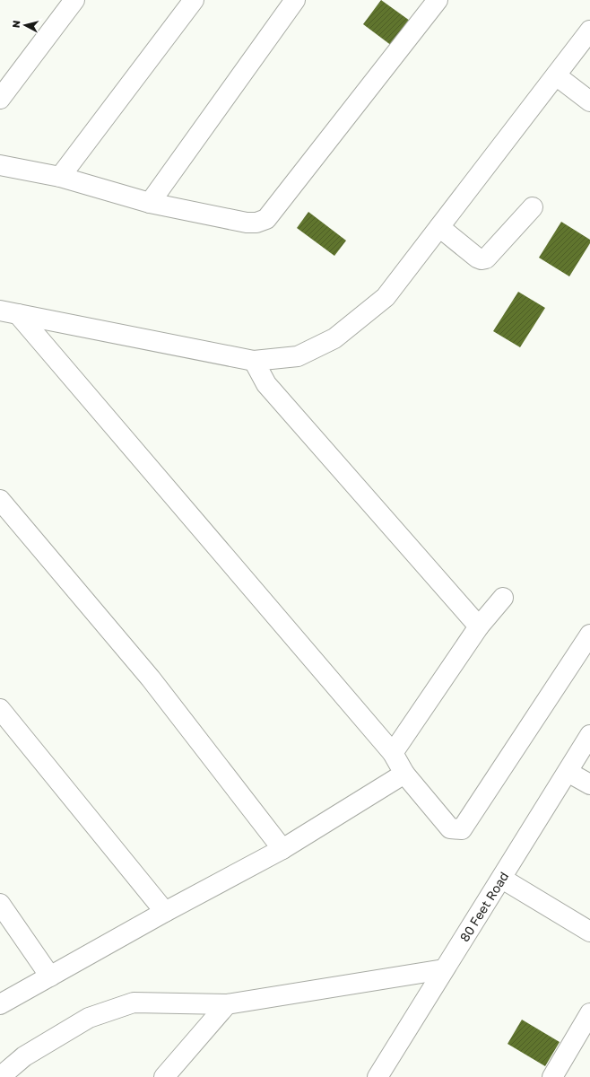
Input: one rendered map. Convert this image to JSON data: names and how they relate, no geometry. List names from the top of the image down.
{
  "streets": {
    "street": ["80 Feet Road"]
  },
  "north": "left"
}
